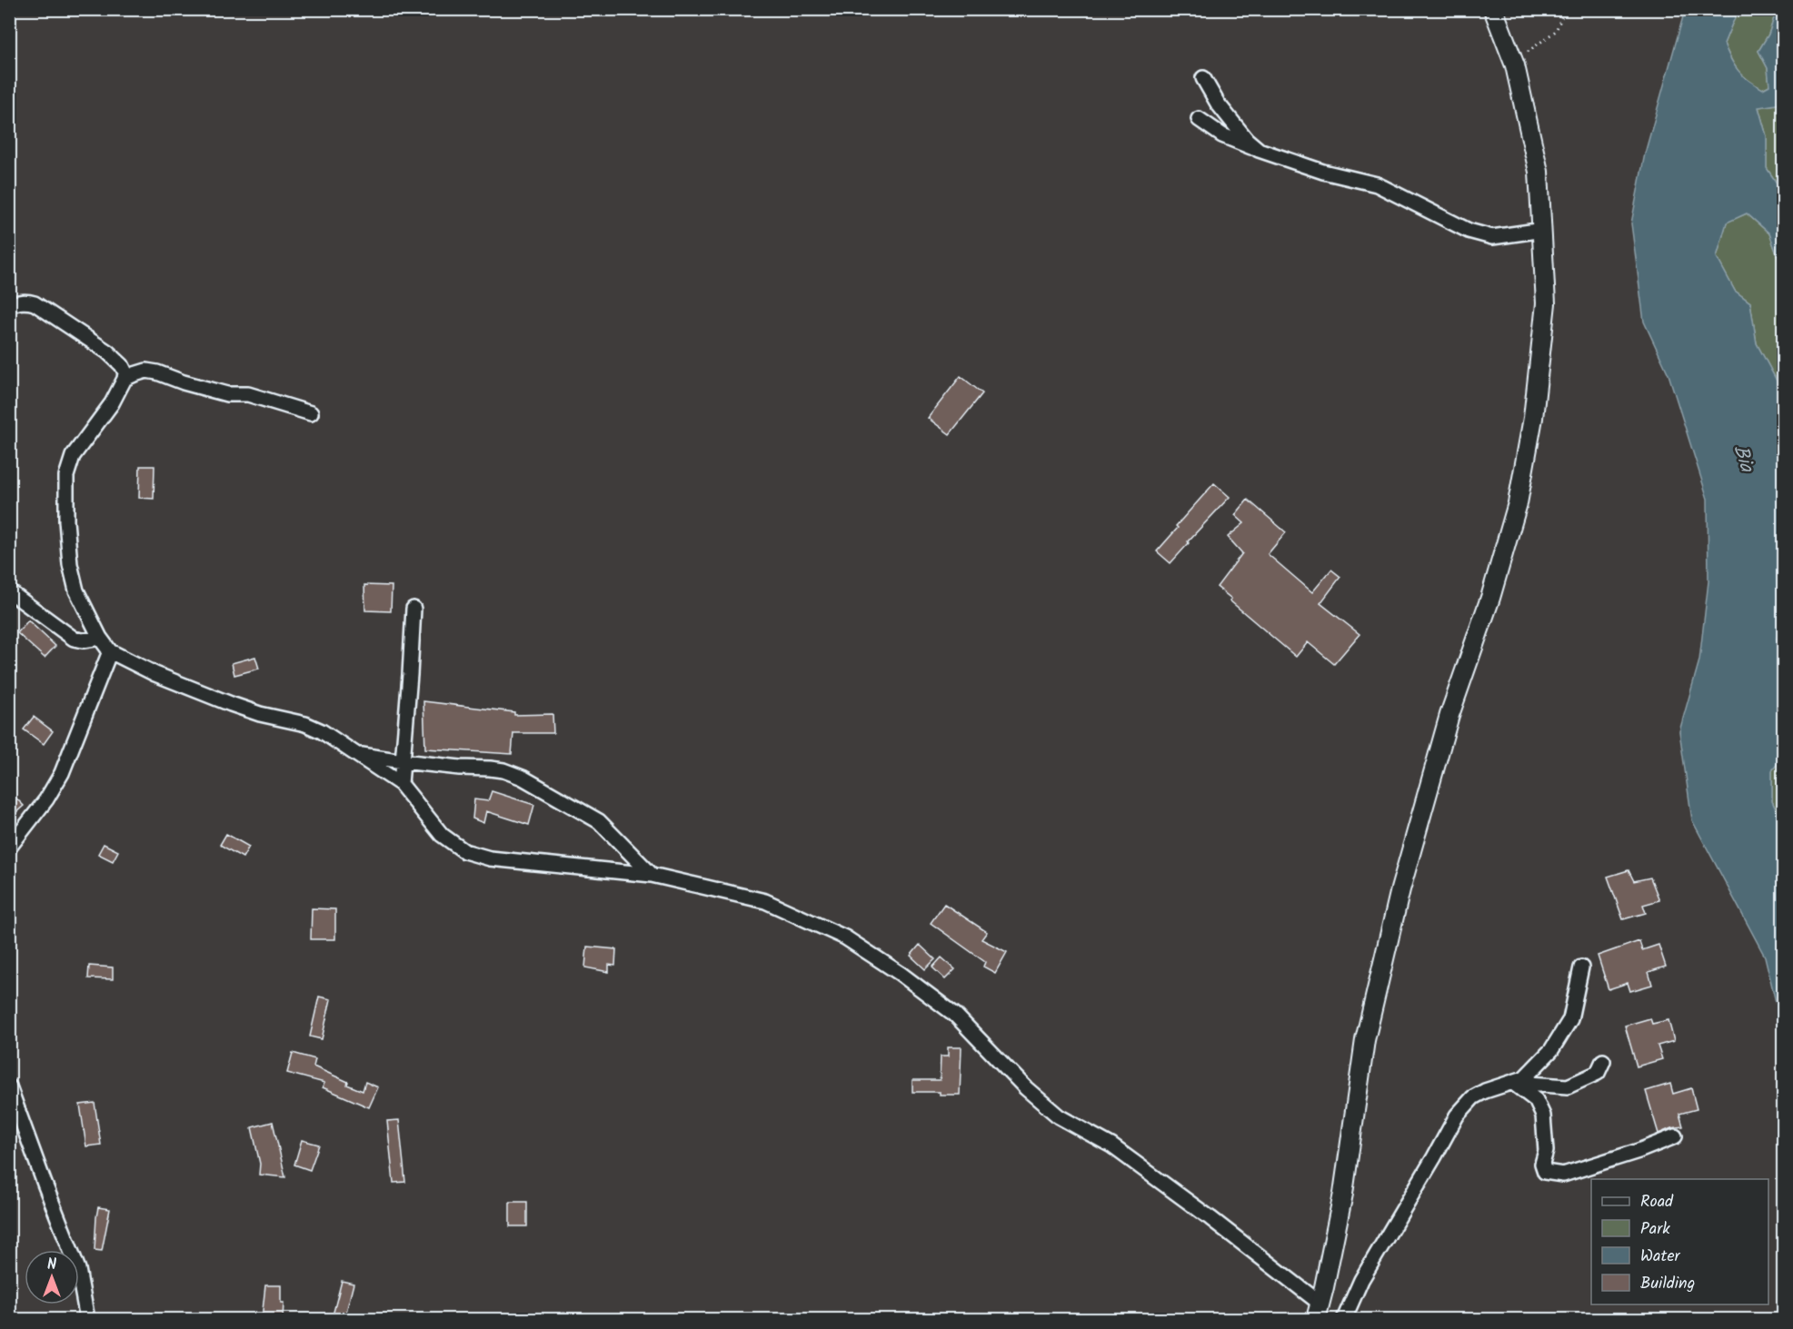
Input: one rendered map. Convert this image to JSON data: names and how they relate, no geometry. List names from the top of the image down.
{
  "water": ["Bia"],
  "legend": [
    "Road",
    "Park",
    "Water",
    "Building"
  ],
  "north": "top"
}
